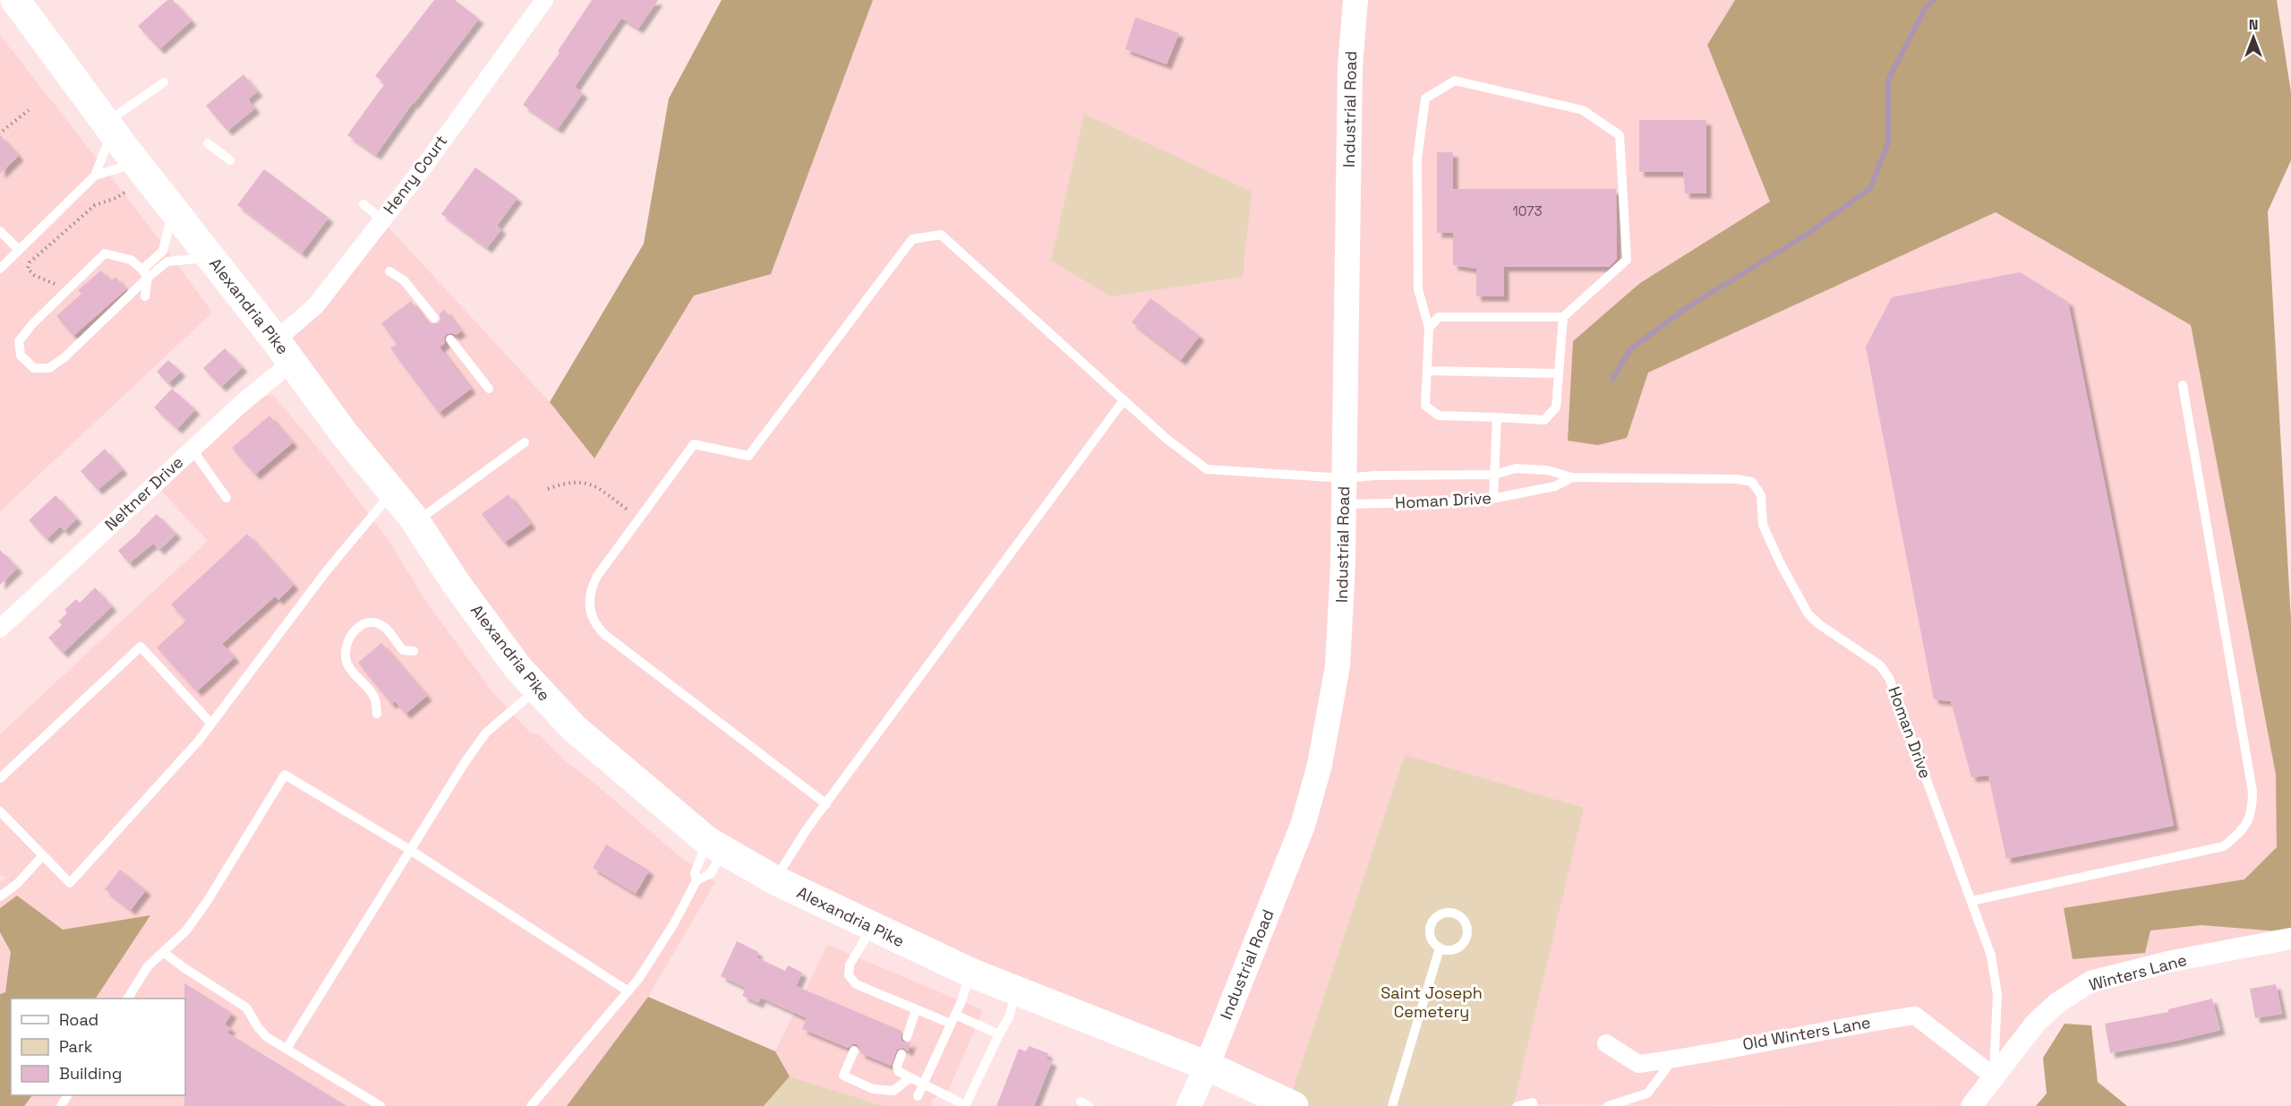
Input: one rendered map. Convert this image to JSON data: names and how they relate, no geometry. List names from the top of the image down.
{
  "streets": {
    "highway": ["Alexandria Pike"],
    "main road": ["Industrial Road"],
    "street": [
      "Henry Court",
      "Neltner Drive",
      "Winters Lane",
      "Old Winters Lane"
    ],
    "lane": ["Homan Drive"]
  },
  "crossings": [
    ["Industrial Road", "Alexandria Pike"],
    ["Industrial Road", "Homan Drive"],
    ["Henry Court", "Alexandria Pike"],
    ["Henry Court", "Neltner Drive"],
    ["Alexandria Pike", "Neltner Drive"],
    ["Homan Drive", "Winters Lane"],
    ["Homan Drive", "Old Winters Lane"],
    ["Winters Lane", "Old Winters Lane"]
  ],
  "parks": ["Saint Joseph Cemetery"],
  "house_numbers": ["1073"],
  "legend": ["Road", "Park", "Building"],
  "north": "top"
}
